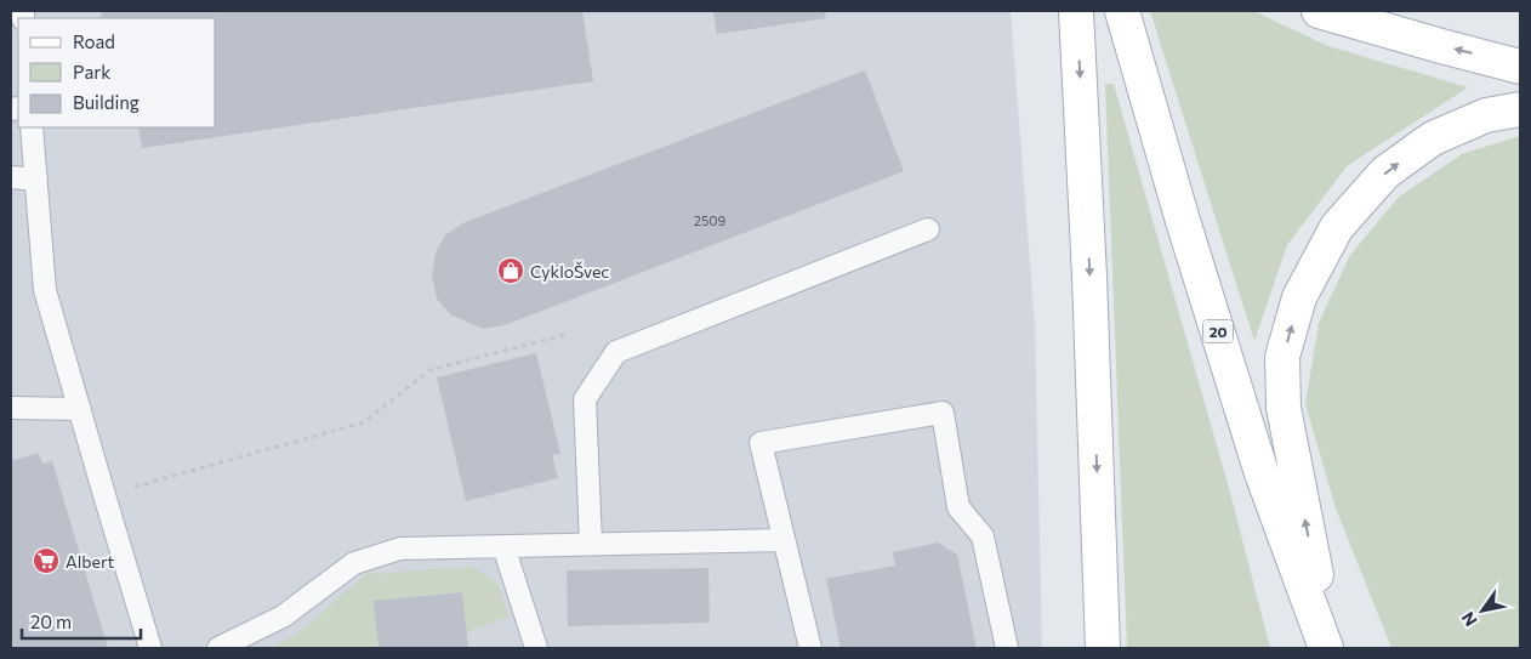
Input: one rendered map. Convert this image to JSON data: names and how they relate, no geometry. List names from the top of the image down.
{
  "streets": {
    "main road": ["20"]
  },
  "places": {
    "shop": ["CykloŠvec"],
    "supermarket": ["Albert"]
  },
  "house_numbers": ["2509"],
  "legend": ["Road", "Park", "Building"],
  "scale_bar": "20 m",
  "north": "bottom left"
}
